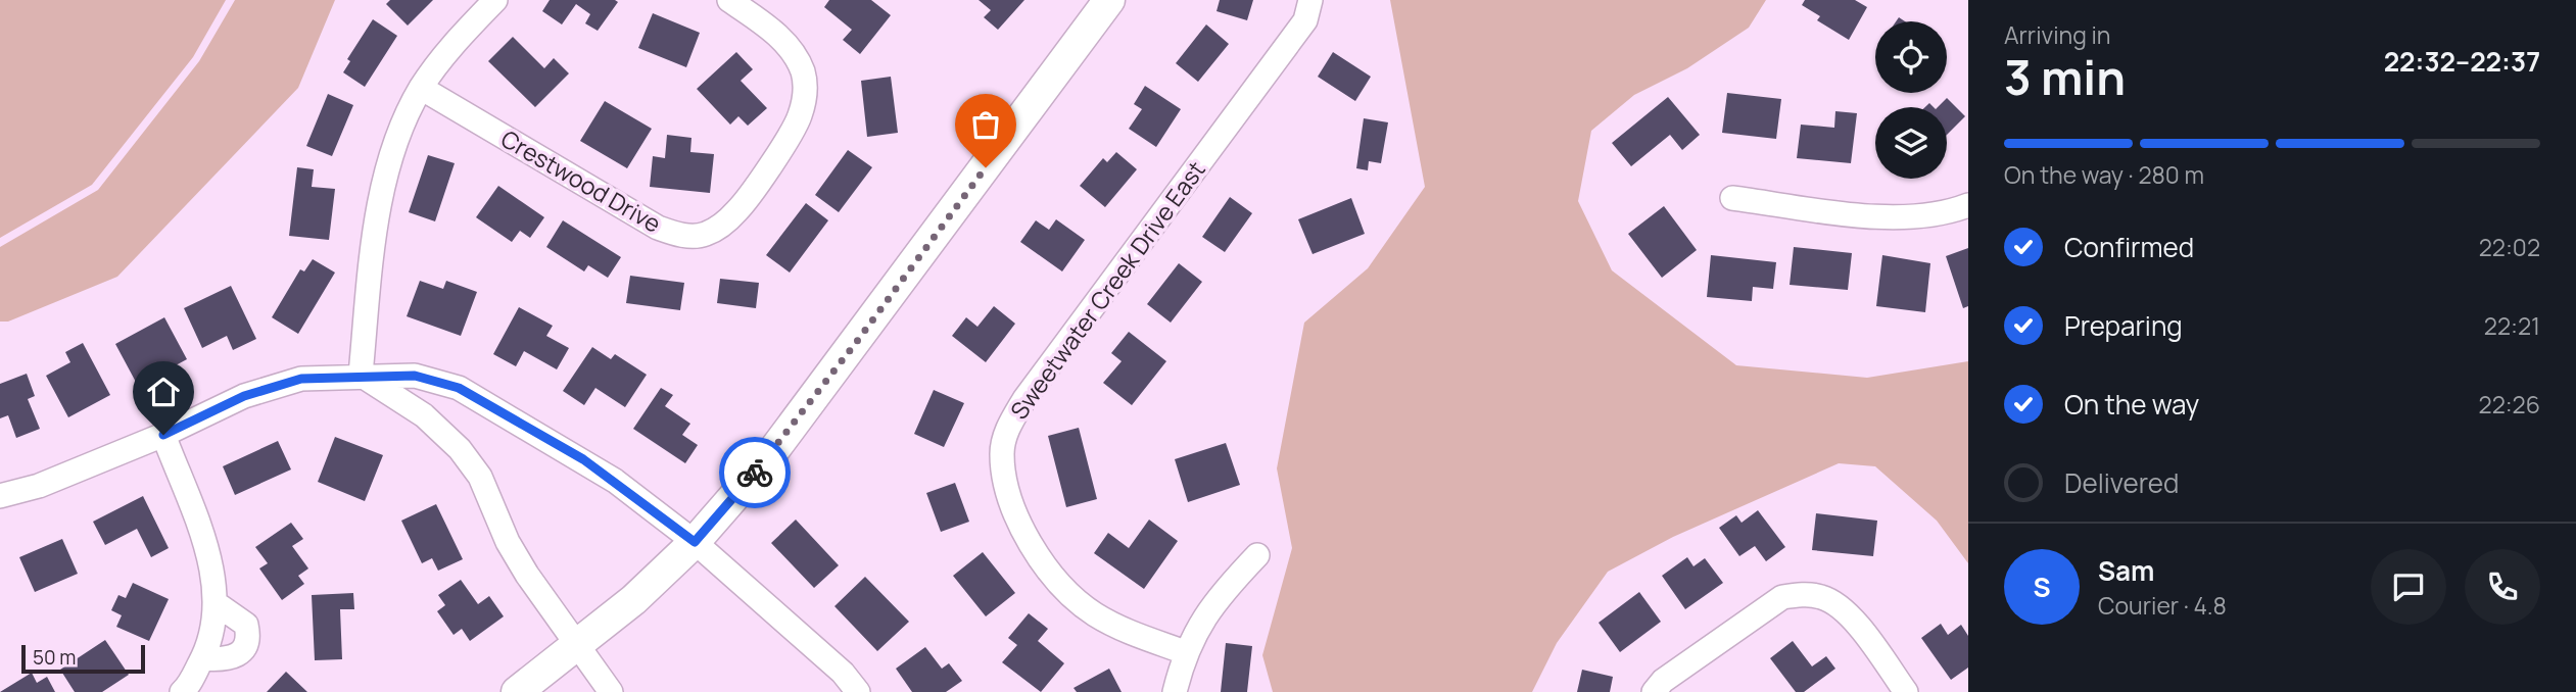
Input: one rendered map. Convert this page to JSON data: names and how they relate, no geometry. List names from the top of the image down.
{
  "streets": {
    "street": ["Crestwood Drive", "Sweetwater Creek Drive East"]
  },
  "scale_bar": "50 m",
  "page": {
    "heading": ["3 min", "Arriving in", "22:32–22:37"],
    "panel": ["Sam", "Courier · 4.8"],
    "bar": "On the way · 280 m",
    "list": [
      ["Confirmed", "22:02"],
      ["Preparing", "22:21"],
      ["On the way", "22:26"],
      "Delivered"
    ],
    "round": "S",
    "scale": "50 m"
  }
}
